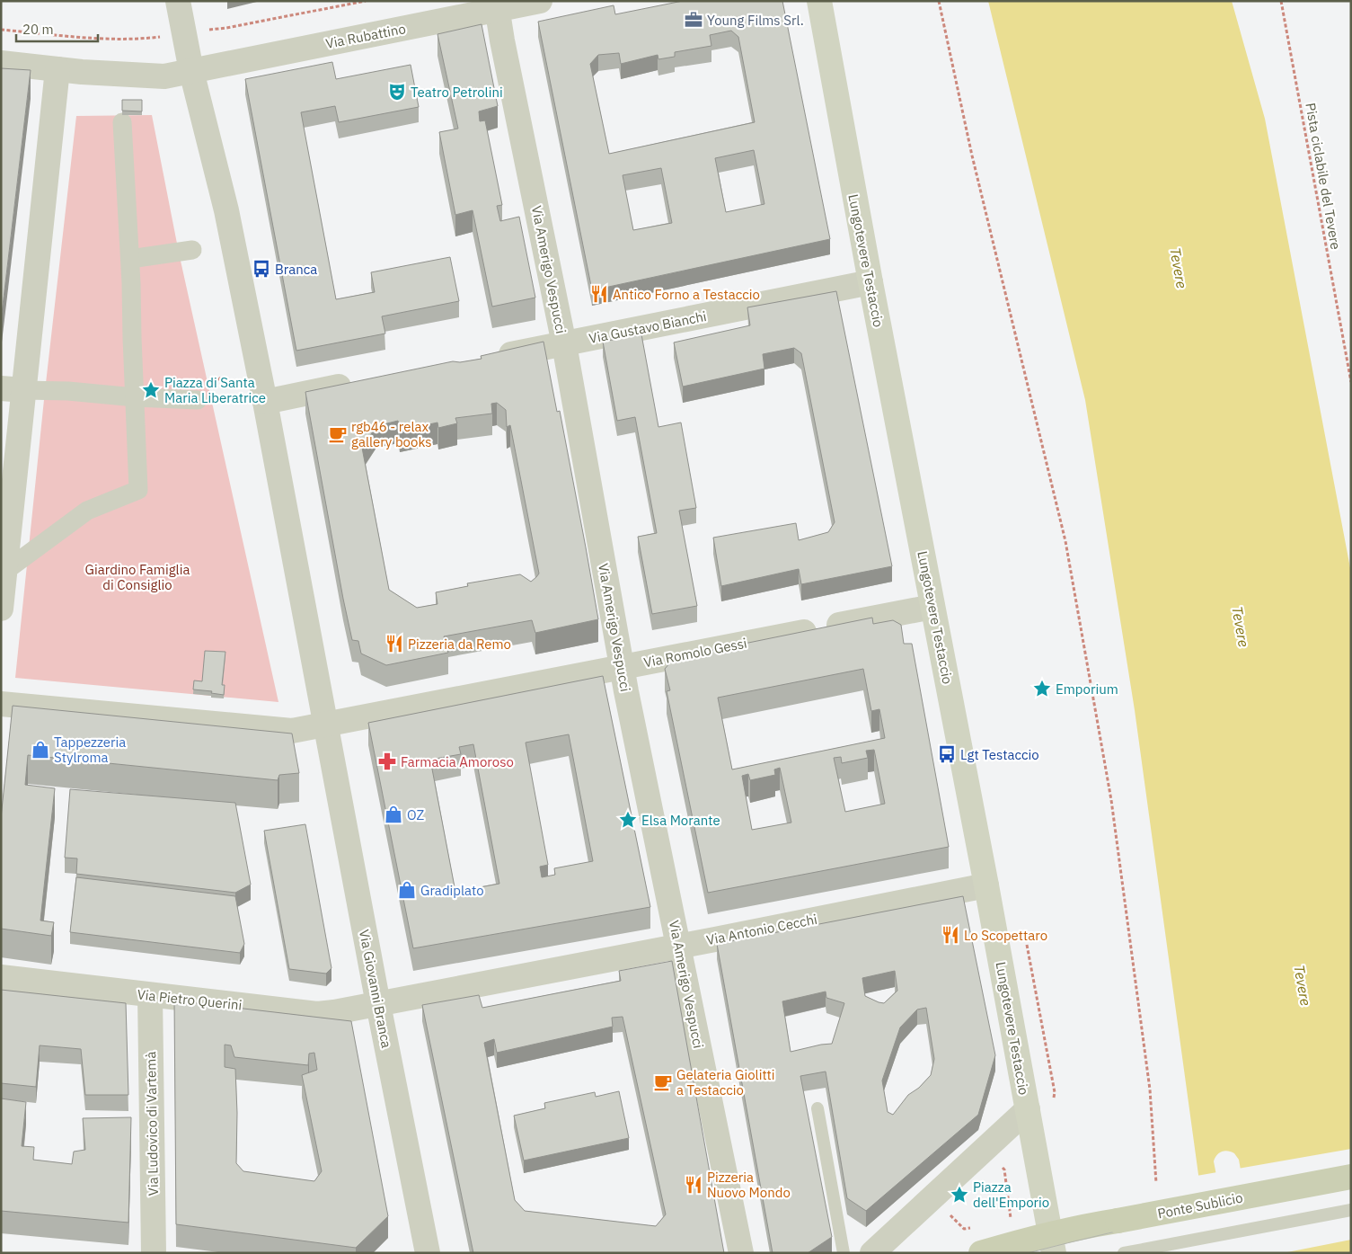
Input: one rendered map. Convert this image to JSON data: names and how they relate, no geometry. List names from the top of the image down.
{
  "streets": {
    "main road": ["Lungotevere Testaccio", "Ponte Sublicio"],
    "street": [
      "Via Rubattino",
      "Via Amerigo Vespucci",
      "Via Gustavo Bianchi",
      "Via Romolo Gessi",
      "Via Antonio Cecchi",
      "Via Giovanni Branca",
      "Via Pietro Querini",
      "Via Ludovico di Vartemà"
    ],
    "path": ["Pista ciclabile del Tevere"]
  },
  "crossings": [
    ["Via Rubattino", "Via Amerigo Vespucci"],
    ["Lungotevere Testaccio", "Via Gustavo Bianchi"],
    ["Lungotevere Testaccio", "Via Romolo Gessi"],
    ["Lungotevere Testaccio", "Via Antonio Cecchi"],
    ["Lungotevere Testaccio", "Ponte Sublicio"],
    ["Via Amerigo Vespucci", "Via Gustavo Bianchi"],
    ["Via Amerigo Vespucci", "Via Romolo Gessi"],
    ["Via Amerigo Vespucci", "Via Antonio Cecchi"],
    ["Via Romolo Gessi", "Via Giovanni Branca"],
    ["Via Antonio Cecchi", "Via Giovanni Branca"],
    ["Via Antonio Cecchi", "Via Pietro Querini"],
    ["Via Giovanni Branca", "Via Pietro Querini"],
    ["Via Pietro Querini", "Via Ludovico di Vartemà"]
  ],
  "water": ["Tevere"],
  "parks": ["Giardino Famiglia di Consiglio"],
  "places": {
    "office": ["Young Films Srl."],
    "theatre": ["Teatro Petrolini"],
    "bus stop": ["Branca", "Lgt Testaccio"],
    "restaurant": [
      "Antico Forno a Testaccio",
      "Pizzeria da Remo",
      "Lo Scopettaro",
      "Pizzeria Nuovo Mondo"
    ],
    "place": [
      "Piazza di Santa Maria Liberatrice",
      "Emporium",
      "Elsa Morante",
      "Piazza dell'Emporio"
    ],
    "cafe": ["rgb46 - relax gallery books", "Gelateria Giolitti a Testaccio"],
    "shop": ["Tappezzeria Stylroma", "OZ", "Gradiplato"],
    "pharmacy": ["Farmacia Amoroso"]
  },
  "scale_bar": "20 m"
}
